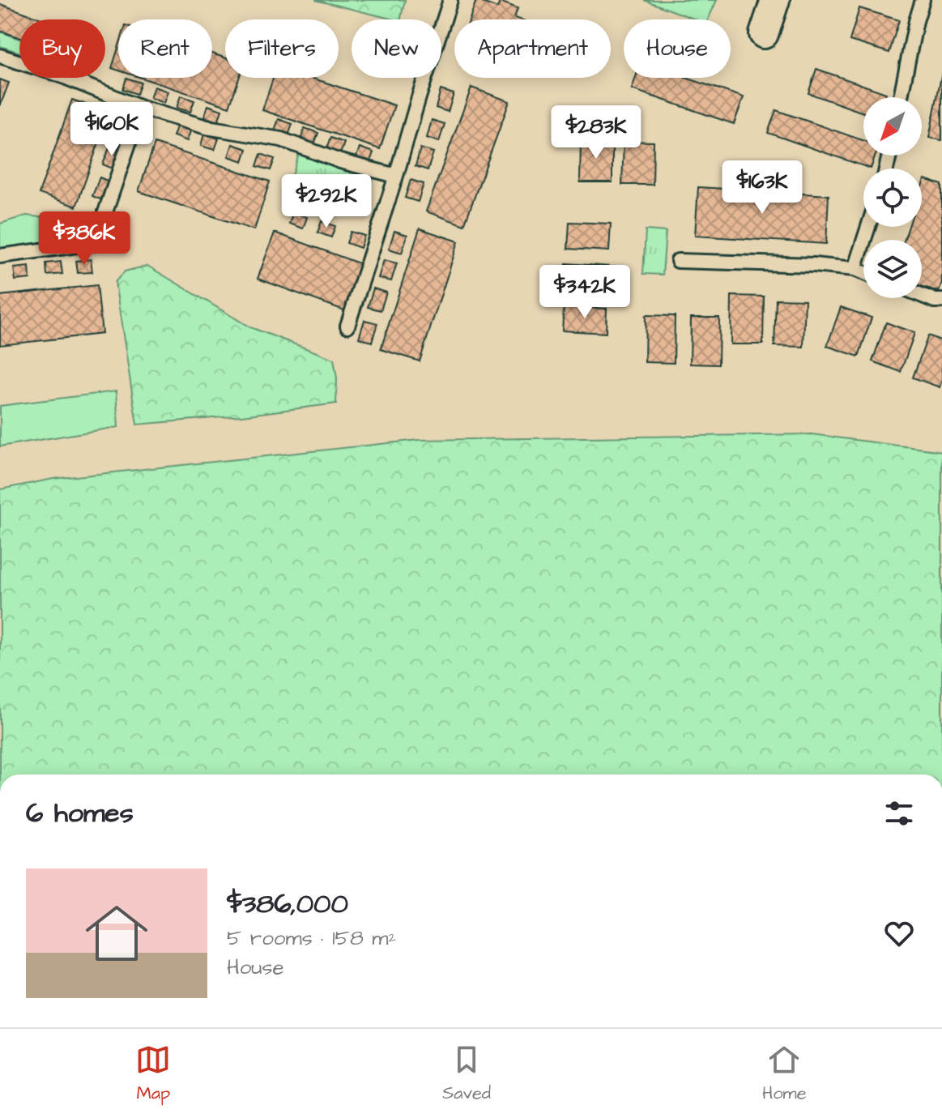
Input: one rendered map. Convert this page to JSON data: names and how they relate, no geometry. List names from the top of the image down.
{
  "north": "bottom left",
  "page": {
    "chip": [
      "Buy",
      "Rent",
      "Filters",
      "New",
      "Apartment",
      "House"
    ],
    "price": [
      "$160K",
      "$283K",
      "$163K",
      "$292K",
      "$386K",
      "$342K"
    ],
    "heading": "6 homes",
    "list": [
      {
        "name": "$386,000",
        "note": "5 rooms · 158 m² · House"
      }
    ],
    "tabs": ["Map", "Saved", "Home"]
  }
}
